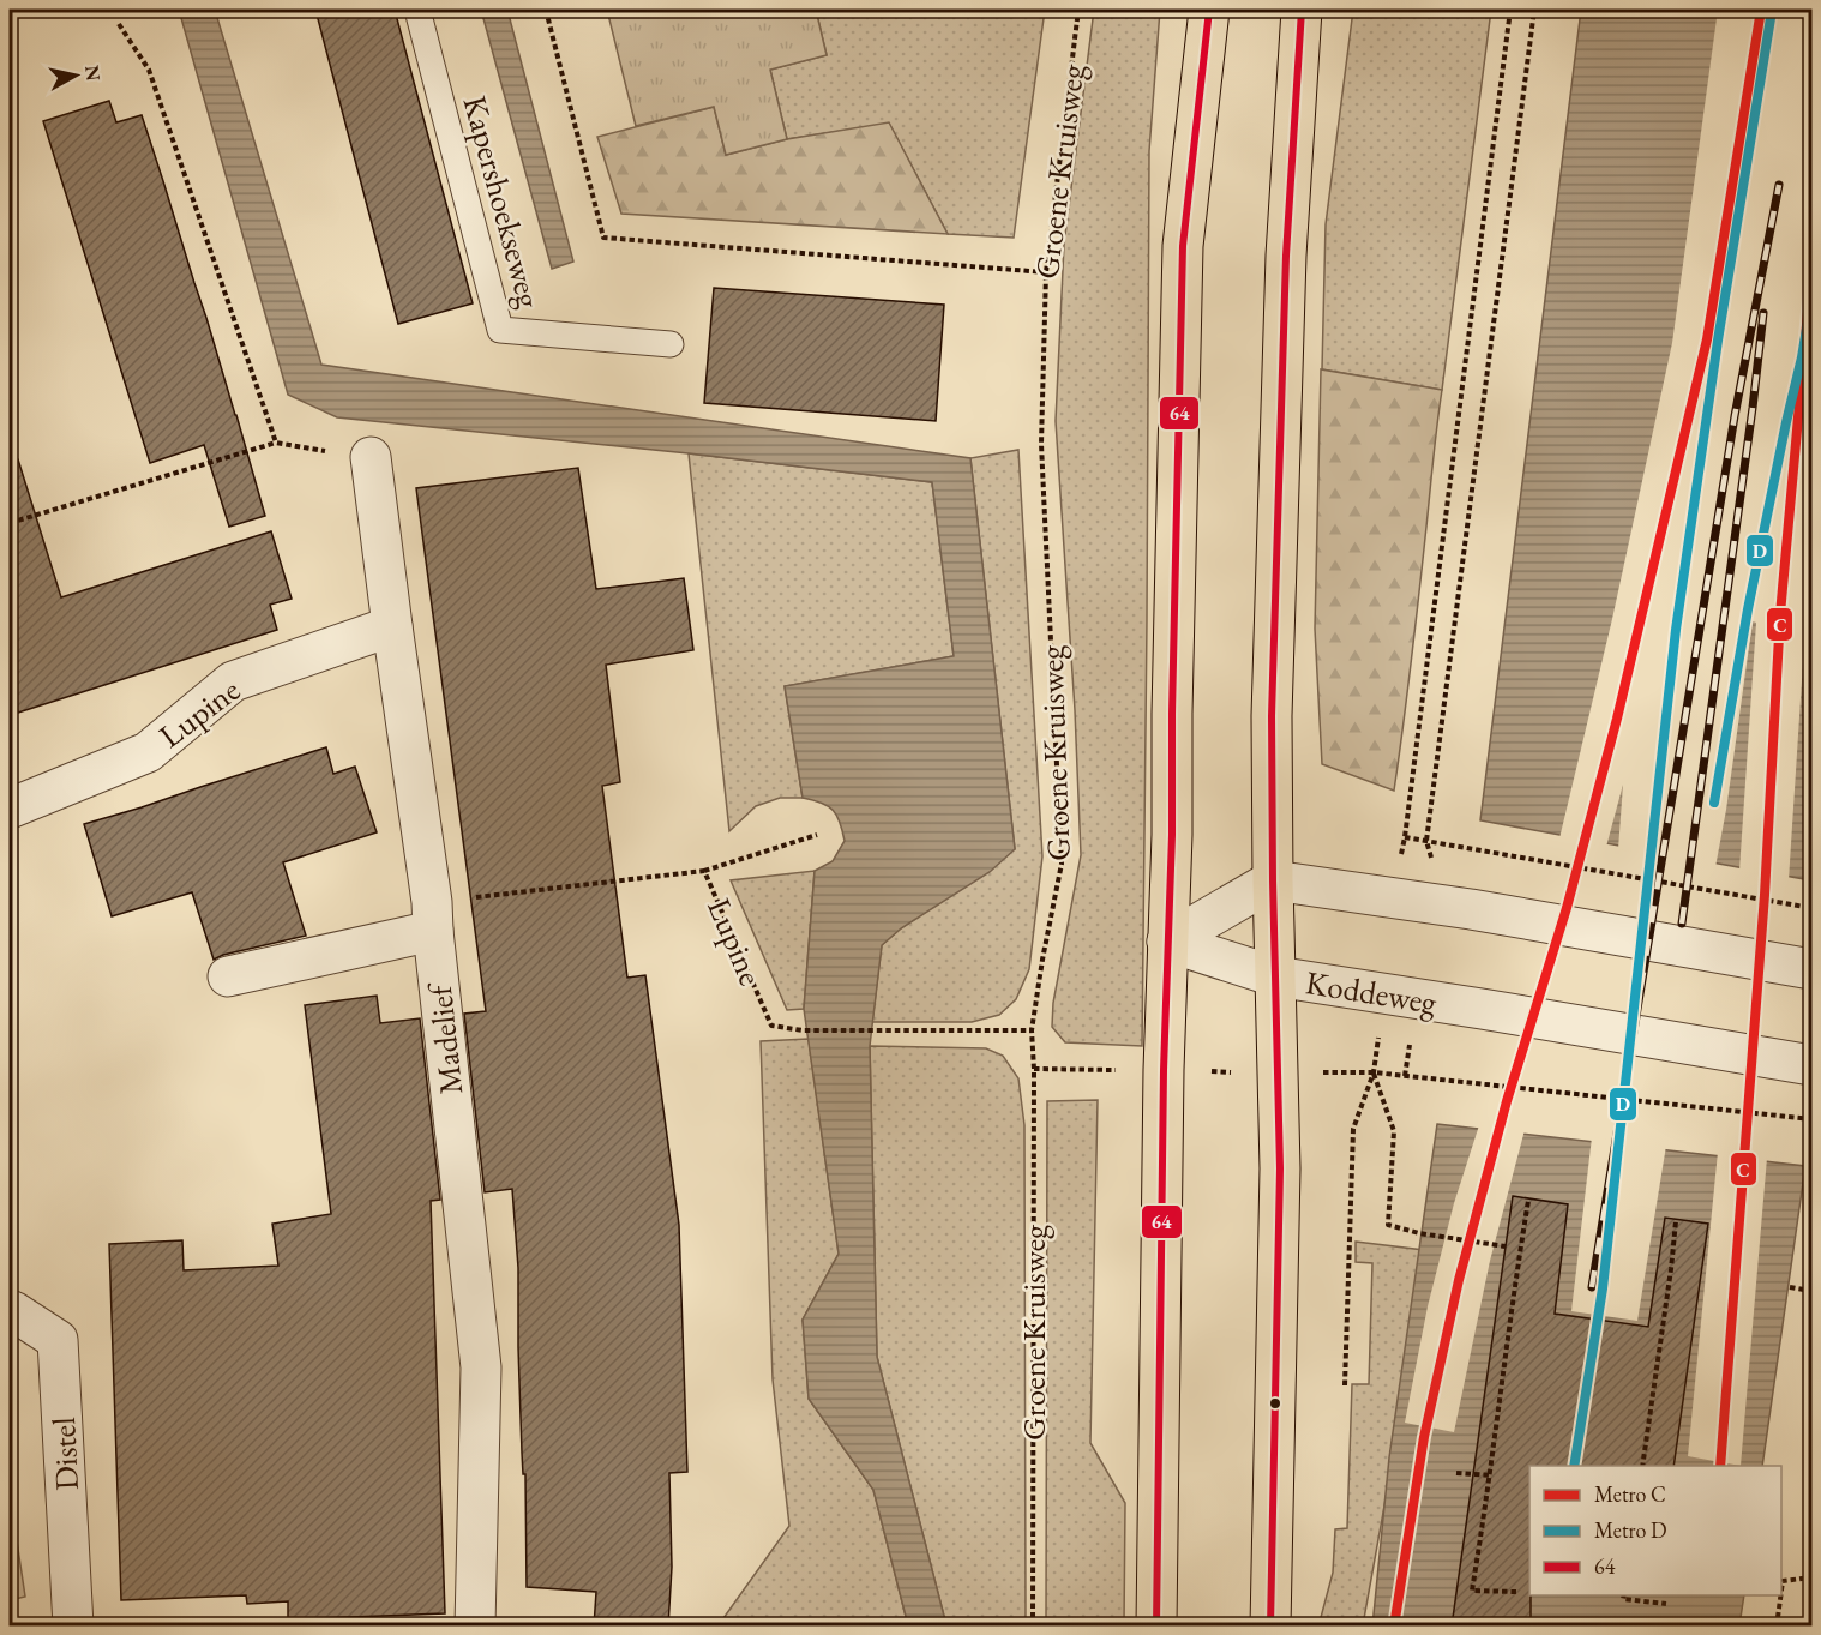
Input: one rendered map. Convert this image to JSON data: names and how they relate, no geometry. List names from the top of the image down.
{
  "streets": {
    "street": [
      "Lupine",
      "Koddeweg",
      "Madelief",
      "Distel"
    ],
    "lane": ["Kapershoekseweg"],
    "path": ["Groene Kruisweg"]
  },
  "crossings": [
    ["Groene Kruisweg", "Lupine"],
    ["Lupine", "Madelief"]
  ],
  "lines": ["metro line C", "transit line 64", "metro line D"],
  "legend": ["Metro C", "Metro D", "64"],
  "north": "right"
}
